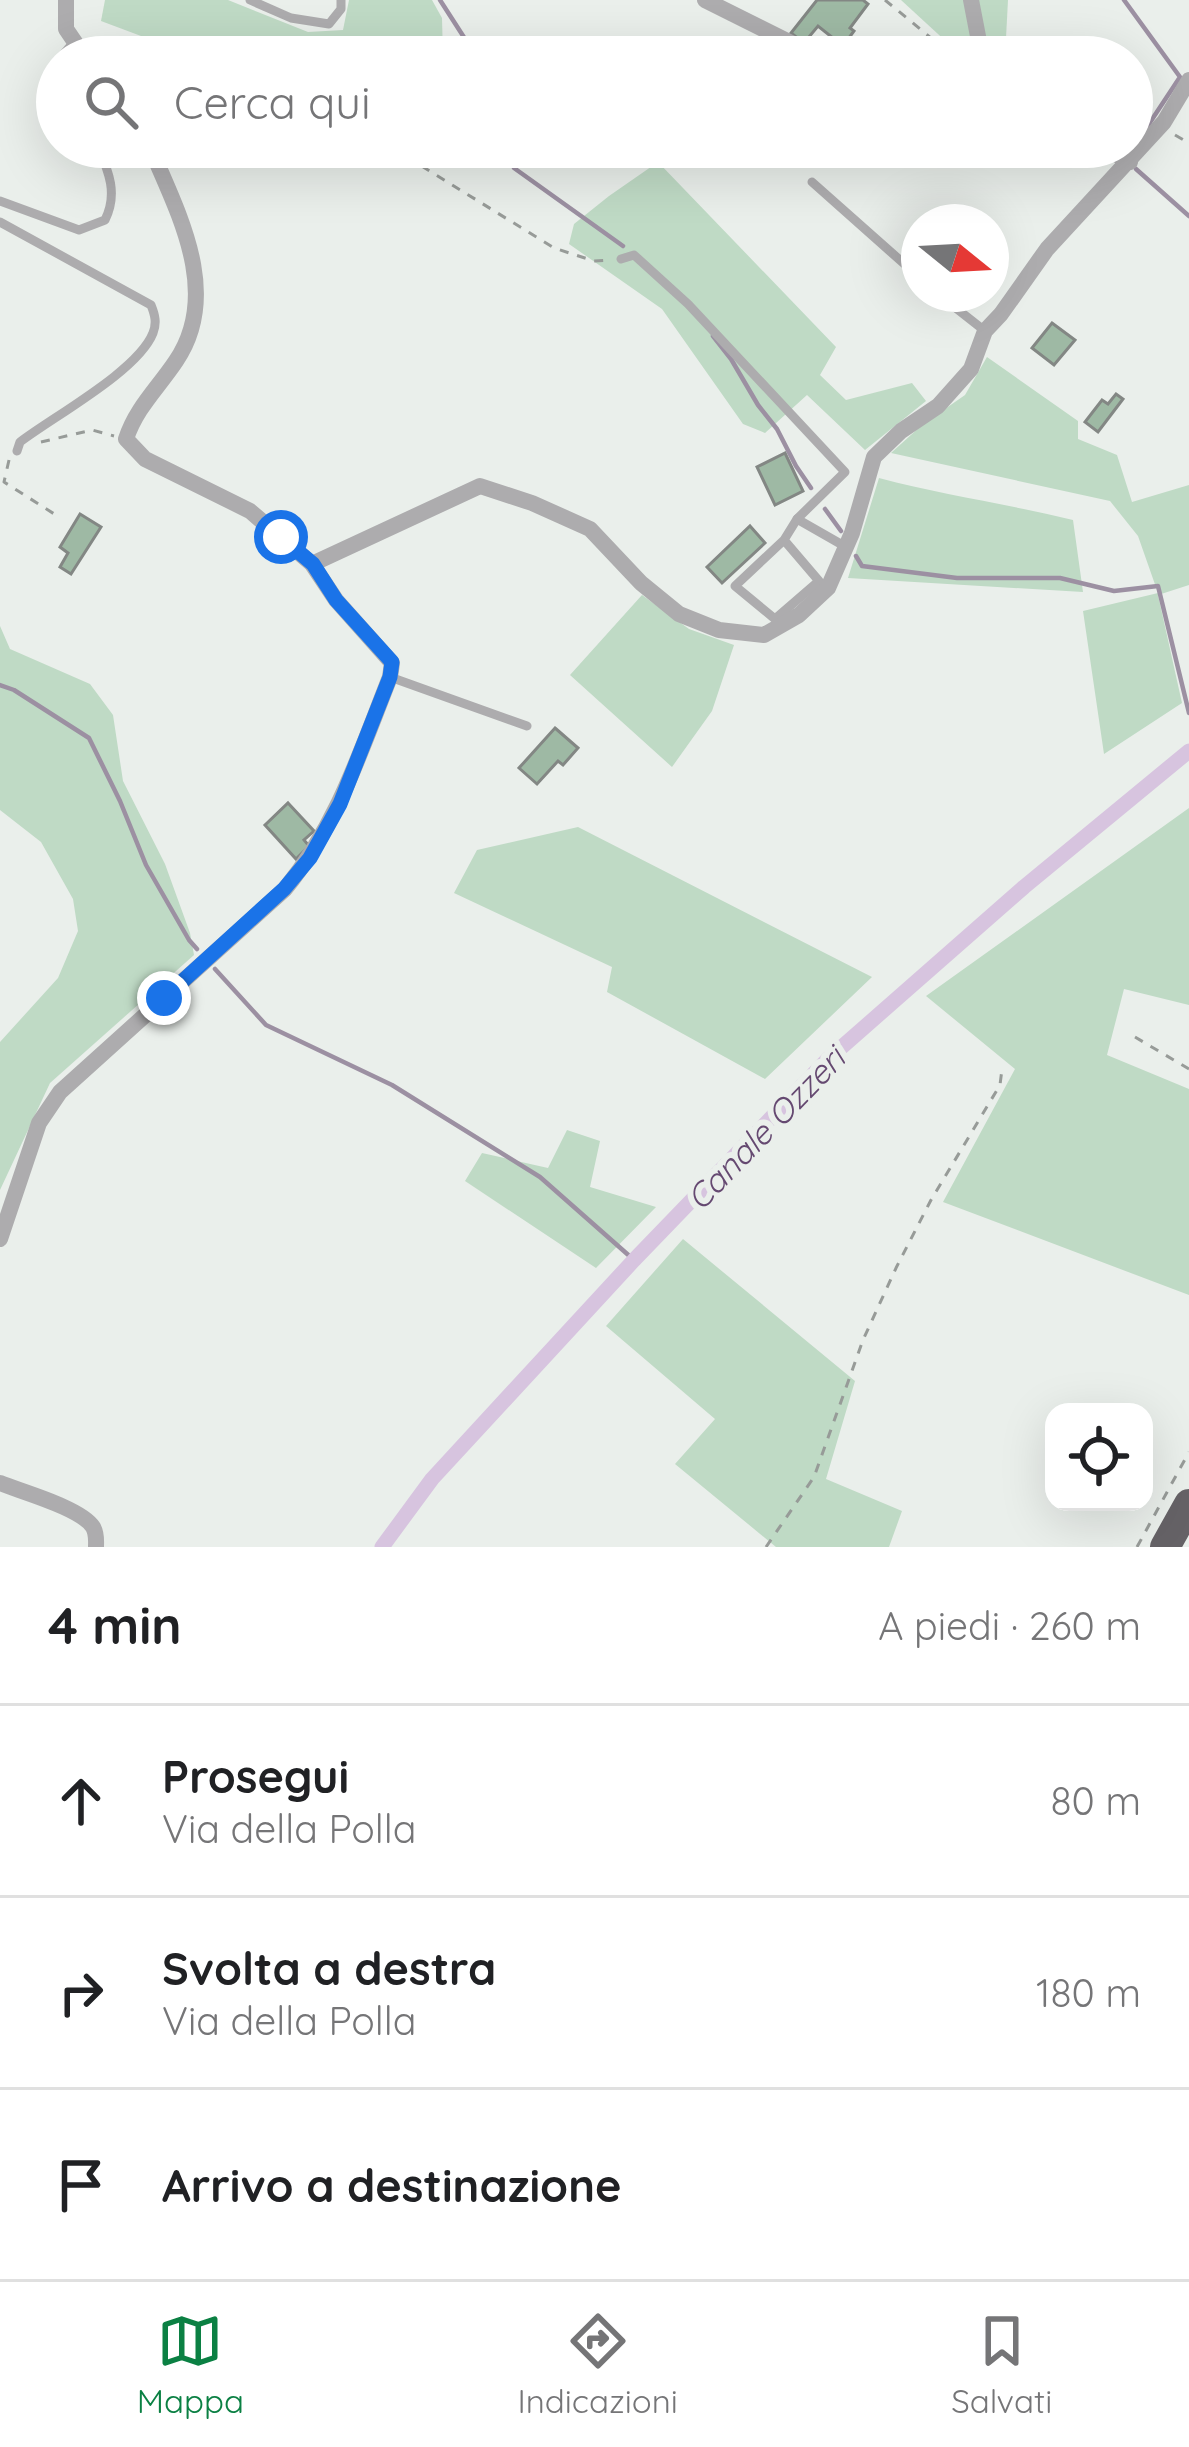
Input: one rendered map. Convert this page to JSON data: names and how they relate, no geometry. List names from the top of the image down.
{
  "water": ["Canale Ozzeri"],
  "north": "right",
  "page": {
    "search": "Cerca qui",
    "heading": ["4 min", "A piedi · 260 m"],
    "list": [
      ["Prosegui", "Via della Polla", "80 m"],
      ["Svolta a destra", "Via della Polla", "180 m"],
      "Arrivo a destinazione"
    ],
    "nav": ["Mappa", "Indicazioni", "Salvati"]
  }
}
